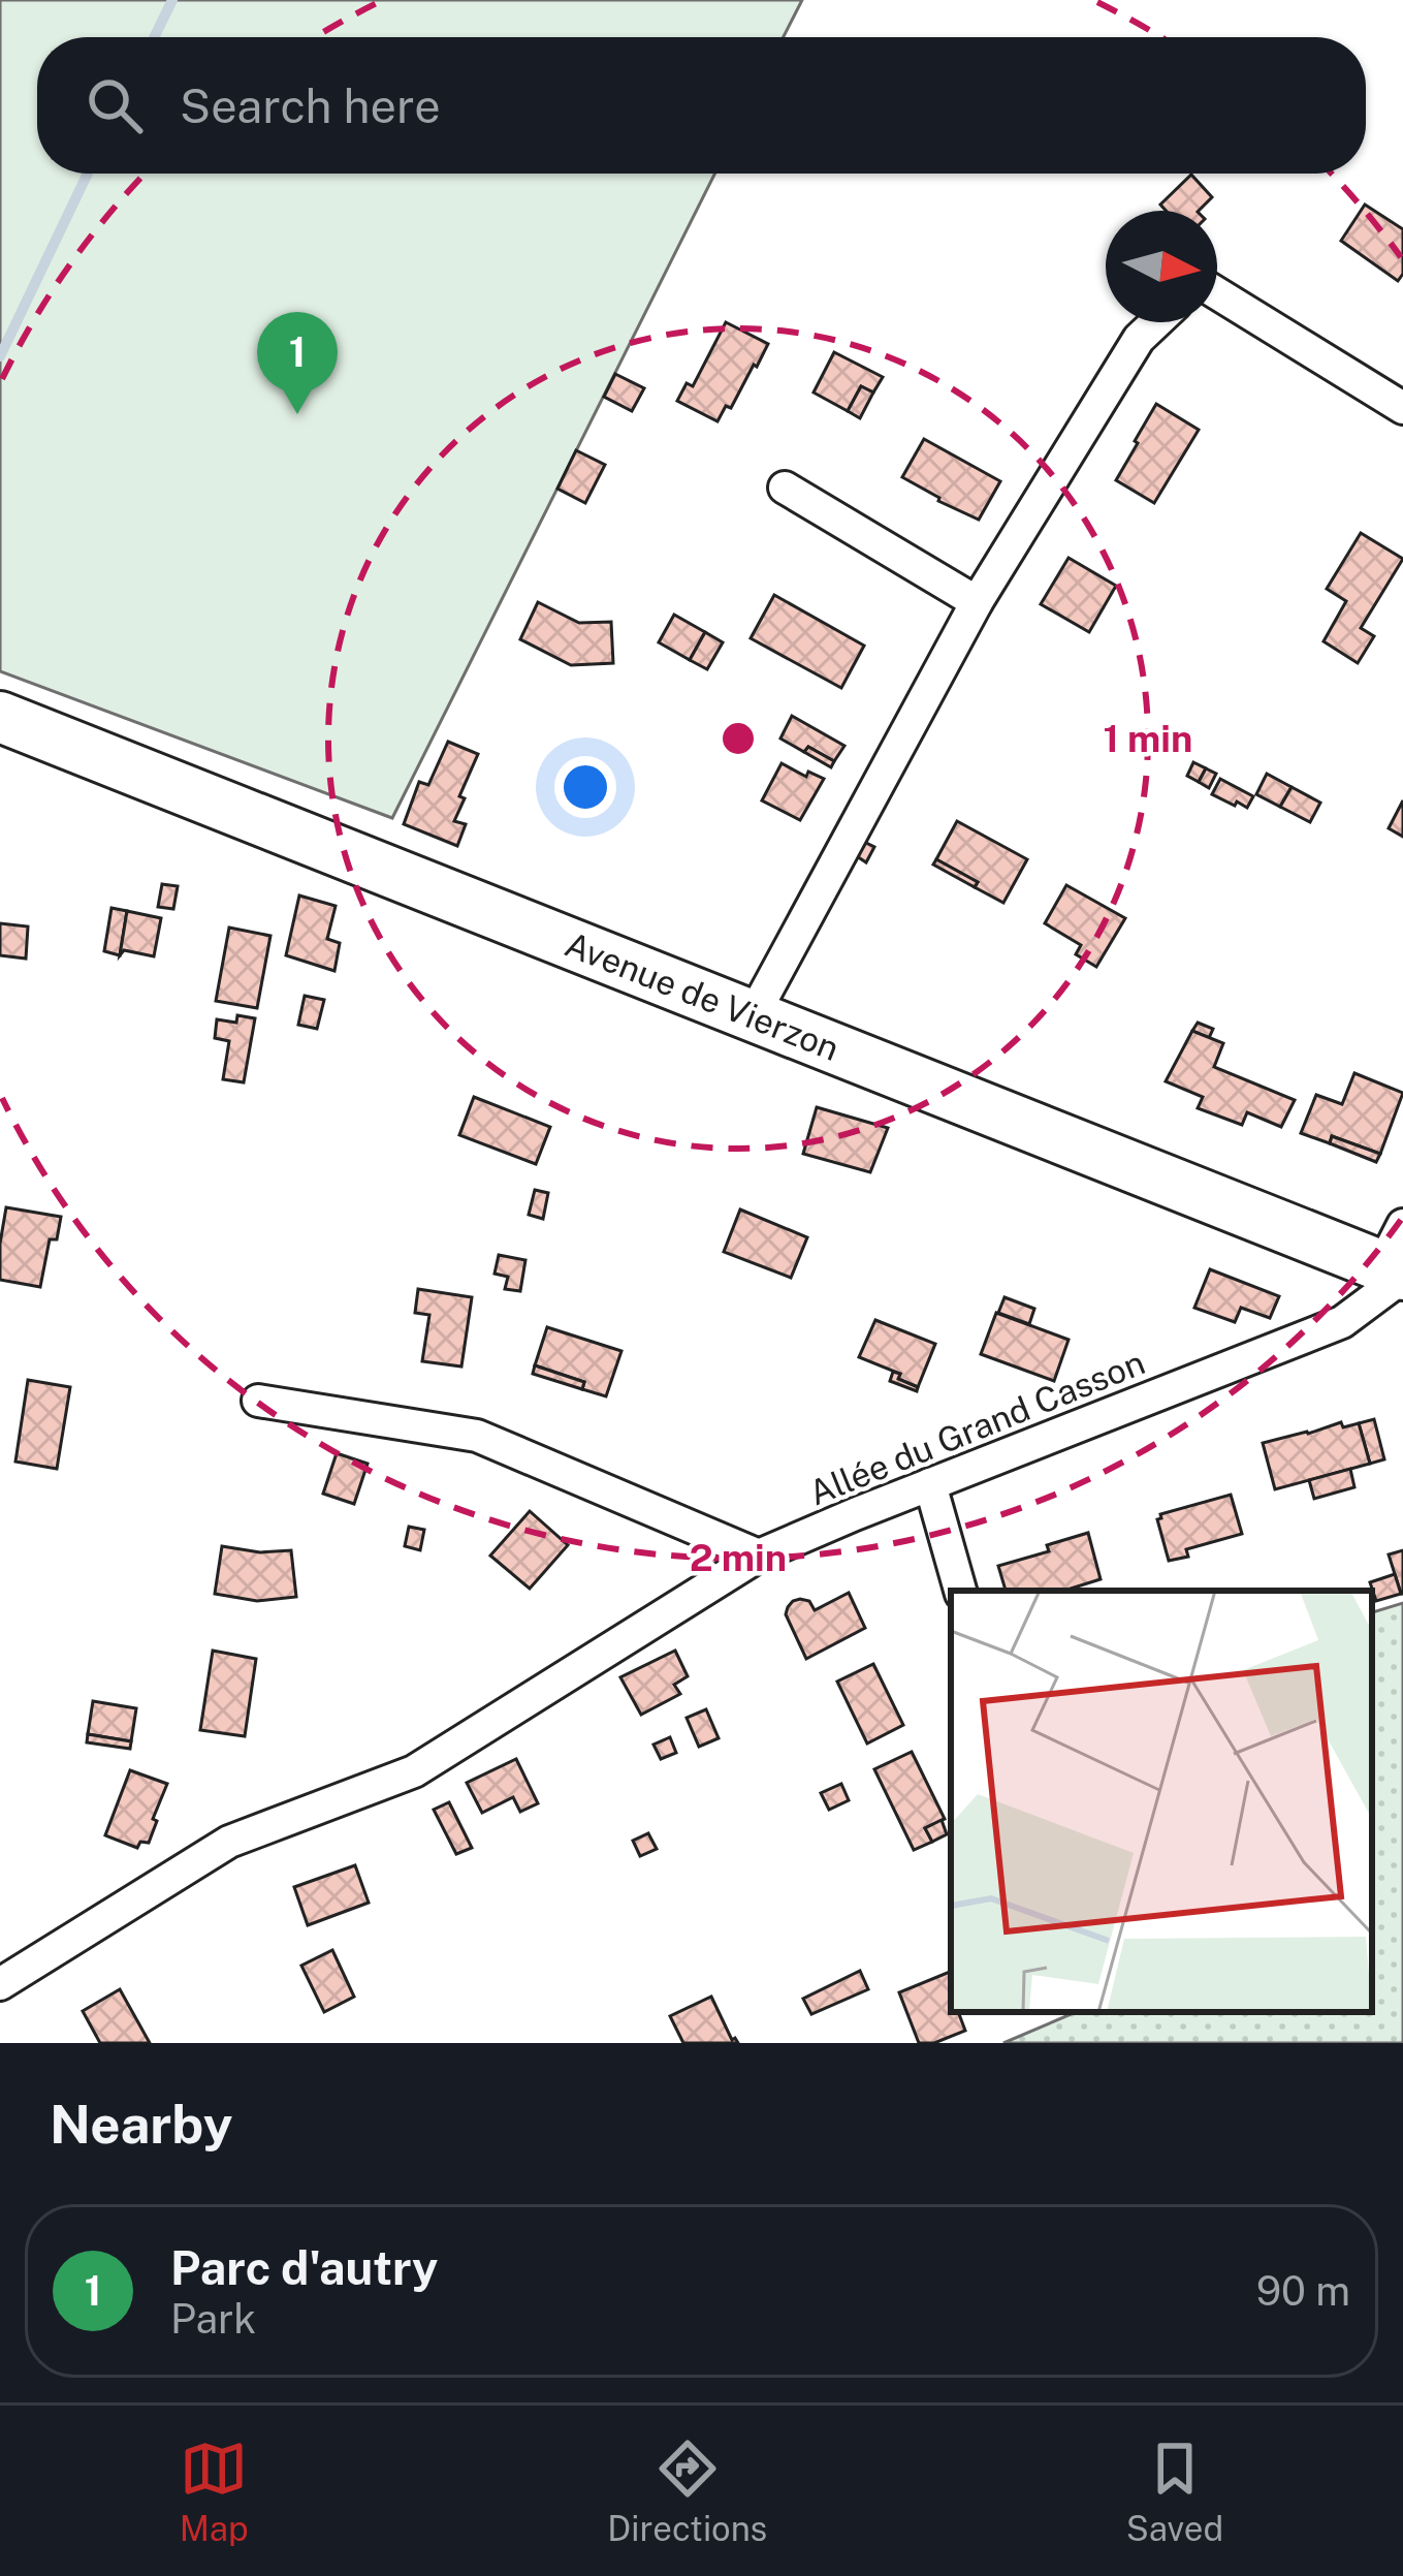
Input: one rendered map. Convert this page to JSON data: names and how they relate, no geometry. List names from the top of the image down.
{
  "streets": {
    "main road": ["Avenue de Vierzon"],
    "street": ["Allée du Grand Casson"]
  },
  "crossings": [
    ["Avenue de Vierzon", "Allée du Grand Casson"]
  ],
  "north": "right",
  "page": {
    "search": "Search here",
    "pins": "1",
    "heading": "Nearby",
    "list": [
      {
        "mark": "1",
        "name": "Parc d'autry",
        "note": "Park",
        "value": "90 m"
      }
    ],
    "nav": ["Map", "Directions", "Saved"]
  },
  "rings": ["1 min", "2 min"]
}
